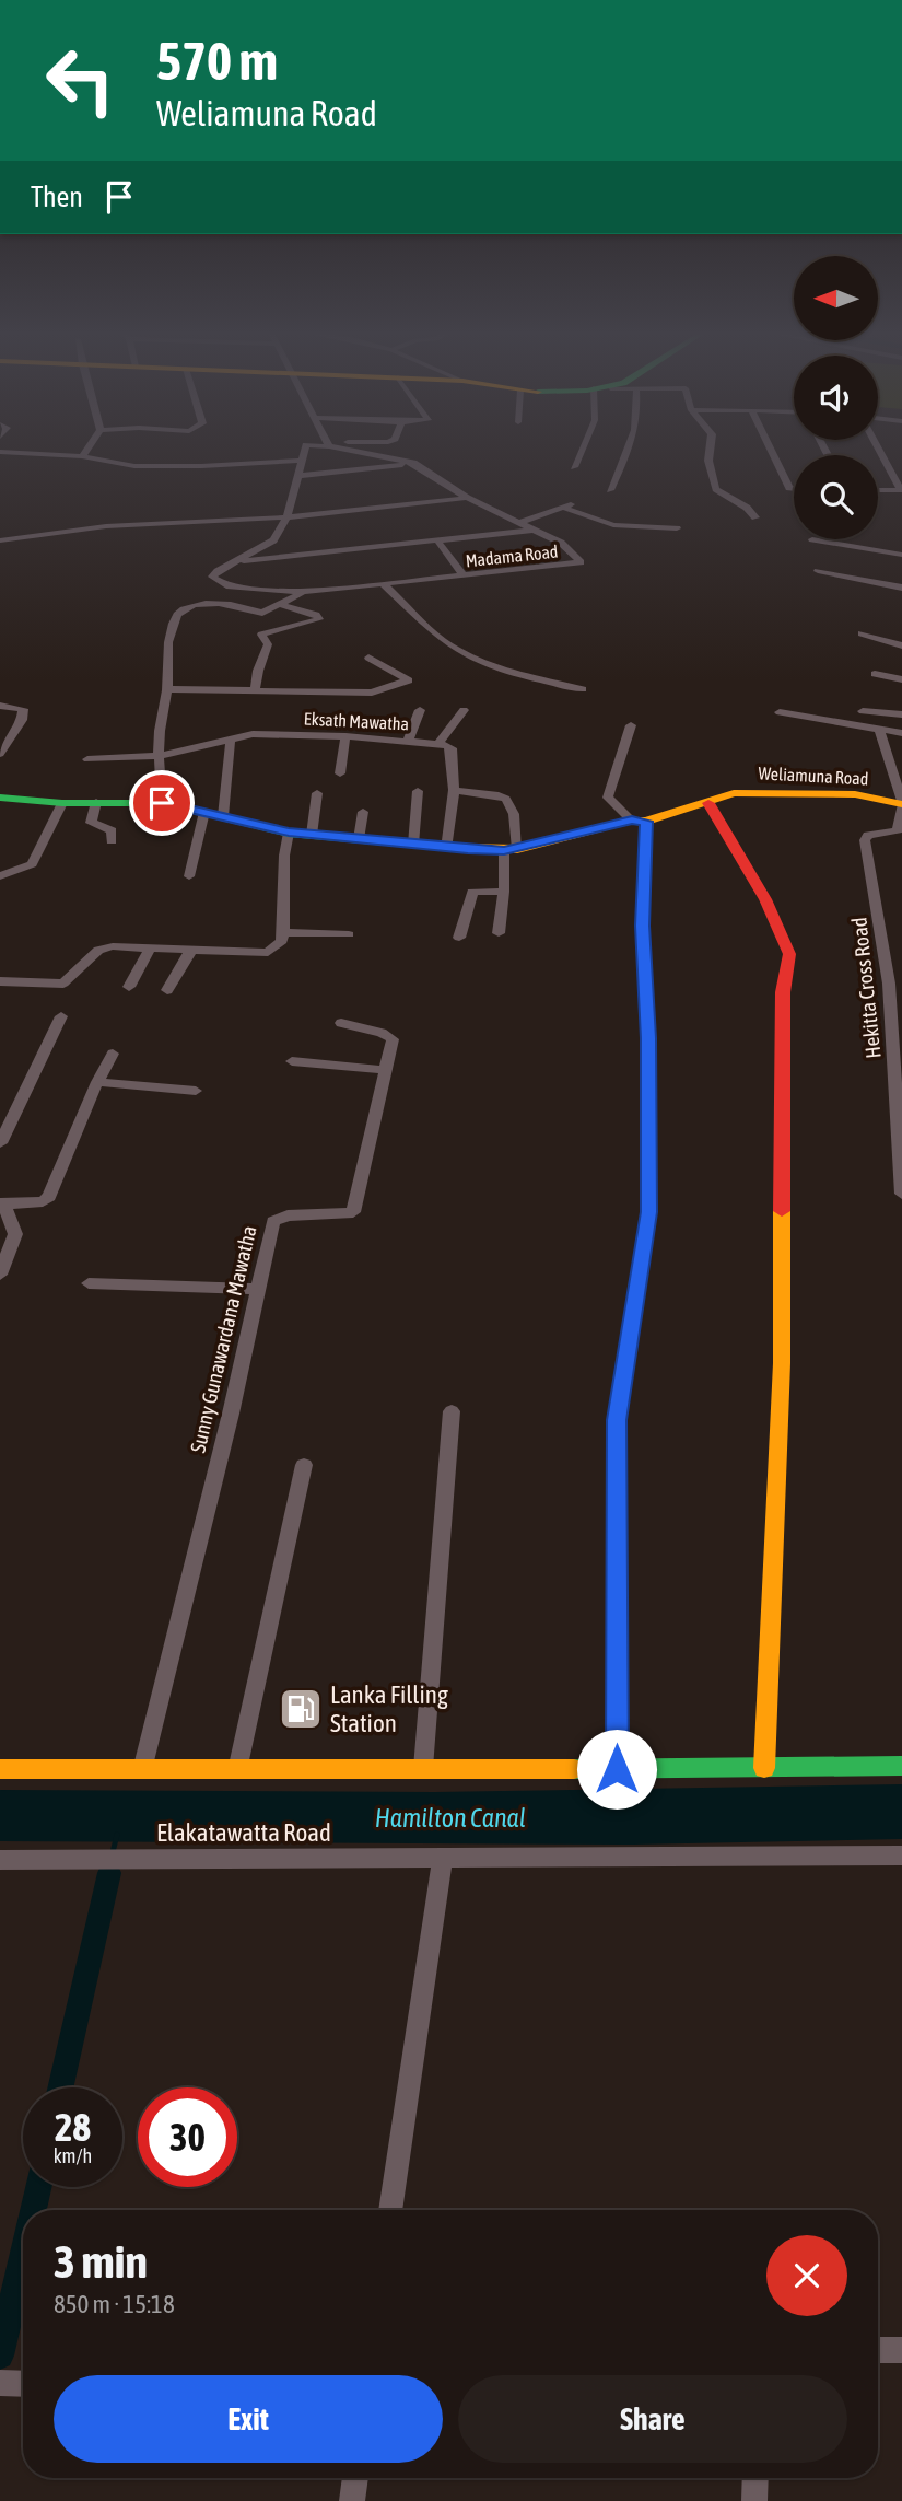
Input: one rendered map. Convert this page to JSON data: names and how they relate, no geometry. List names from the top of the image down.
{
  "streets": {
    "street": [
      "Madama Road",
      "Eksath Mawatha",
      "Weliamuna Road",
      "Hekitta Cross Road",
      "Sunny Gunawardana Mawatha",
      "Elakatawatta Road"
    ]
  },
  "crossings": [
    ["Eksath Mawatha", "Weliamuna Road"],
    ["Weliamuna Road", "Hekitta Cross Road"]
  ],
  "water": ["Hamilton Canal"],
  "places": {
    "fuel station": ["Lanka Filling Station"]
  },
  "north": "left",
  "page": {
    "turn": ["570 m", "Weliamuna Road"],
    "then": "Then",
    "speed": "28 km/h",
    "limit": "30",
    "heading": ["3 min", "850 m · 15:18"],
    "buttons": ["Exit", "Share"]
  }
}
